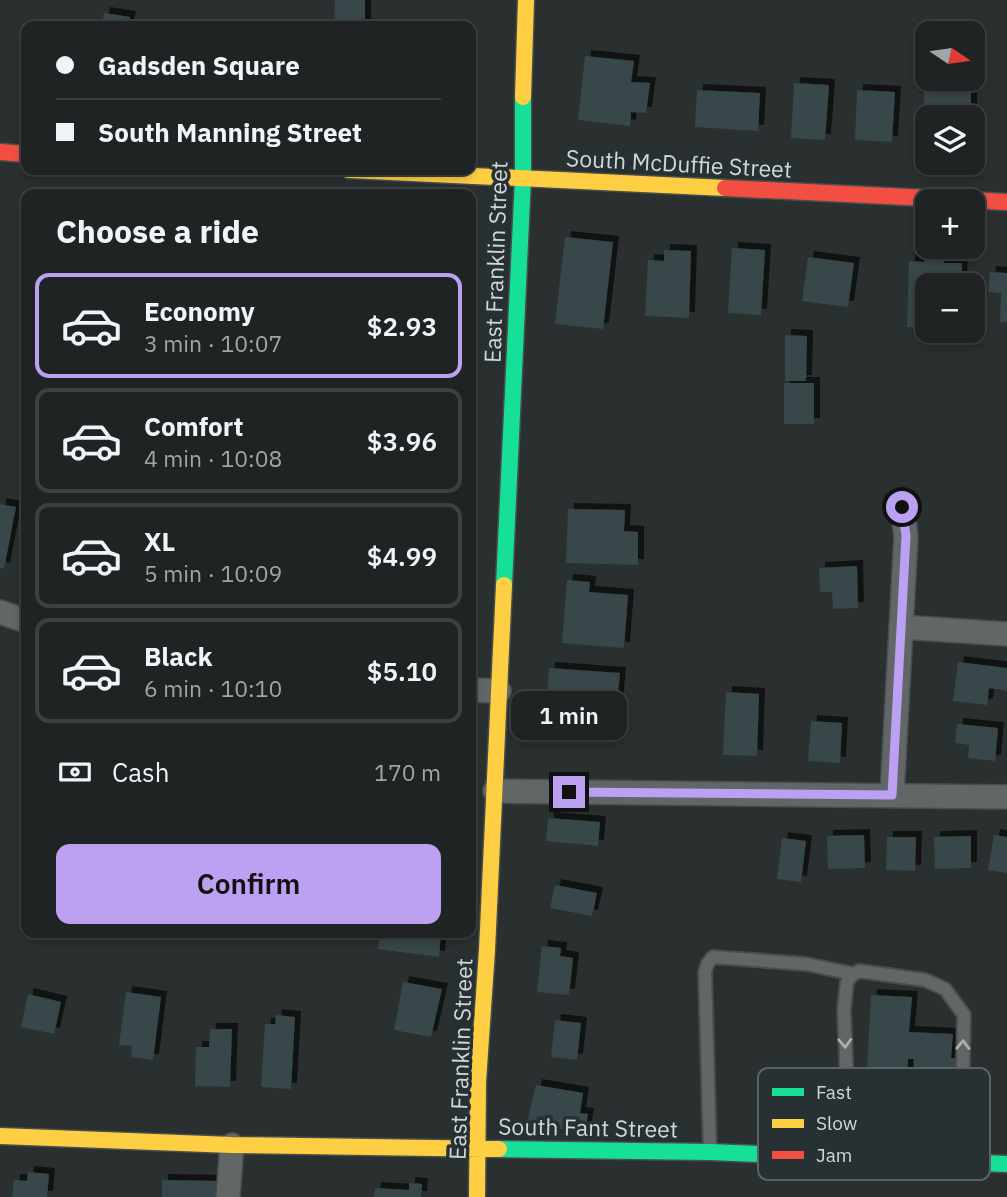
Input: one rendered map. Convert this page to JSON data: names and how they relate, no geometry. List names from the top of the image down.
{
  "streets": {
    "street": ["South McDuffie Street", "East Franklin Street", "South Fant Street"]
  },
  "crossings": [
    ["South McDuffie Street", "East Franklin Street"],
    ["East Franklin Street", "South Fant Street"]
  ],
  "legend": ["Fast", "Slow", "Jam"],
  "north": "right",
  "page": {
    "map_buttons": ["+", "−"],
    "banner": ["Gadsden Square", "South Manning Street"],
    "heading": "Choose a ride",
    "list": [
      {
        "name": "Economy",
        "note": "3 min · 10:07",
        "value": "$2.93"
      },
      {
        "name": "Comfort",
        "note": "4 min · 10:08",
        "value": "$3.96"
      },
      {
        "name": "XL",
        "note": "5 min · 10:09",
        "value": "$4.99"
      },
      {
        "name": "Black",
        "note": "6 min · 10:10",
        "value": "$5.10"
      }
    ],
    "bubble": "1 min",
    "pay": ["Cash", "170 m"],
    "buttons": "Confirm"
  }
}
